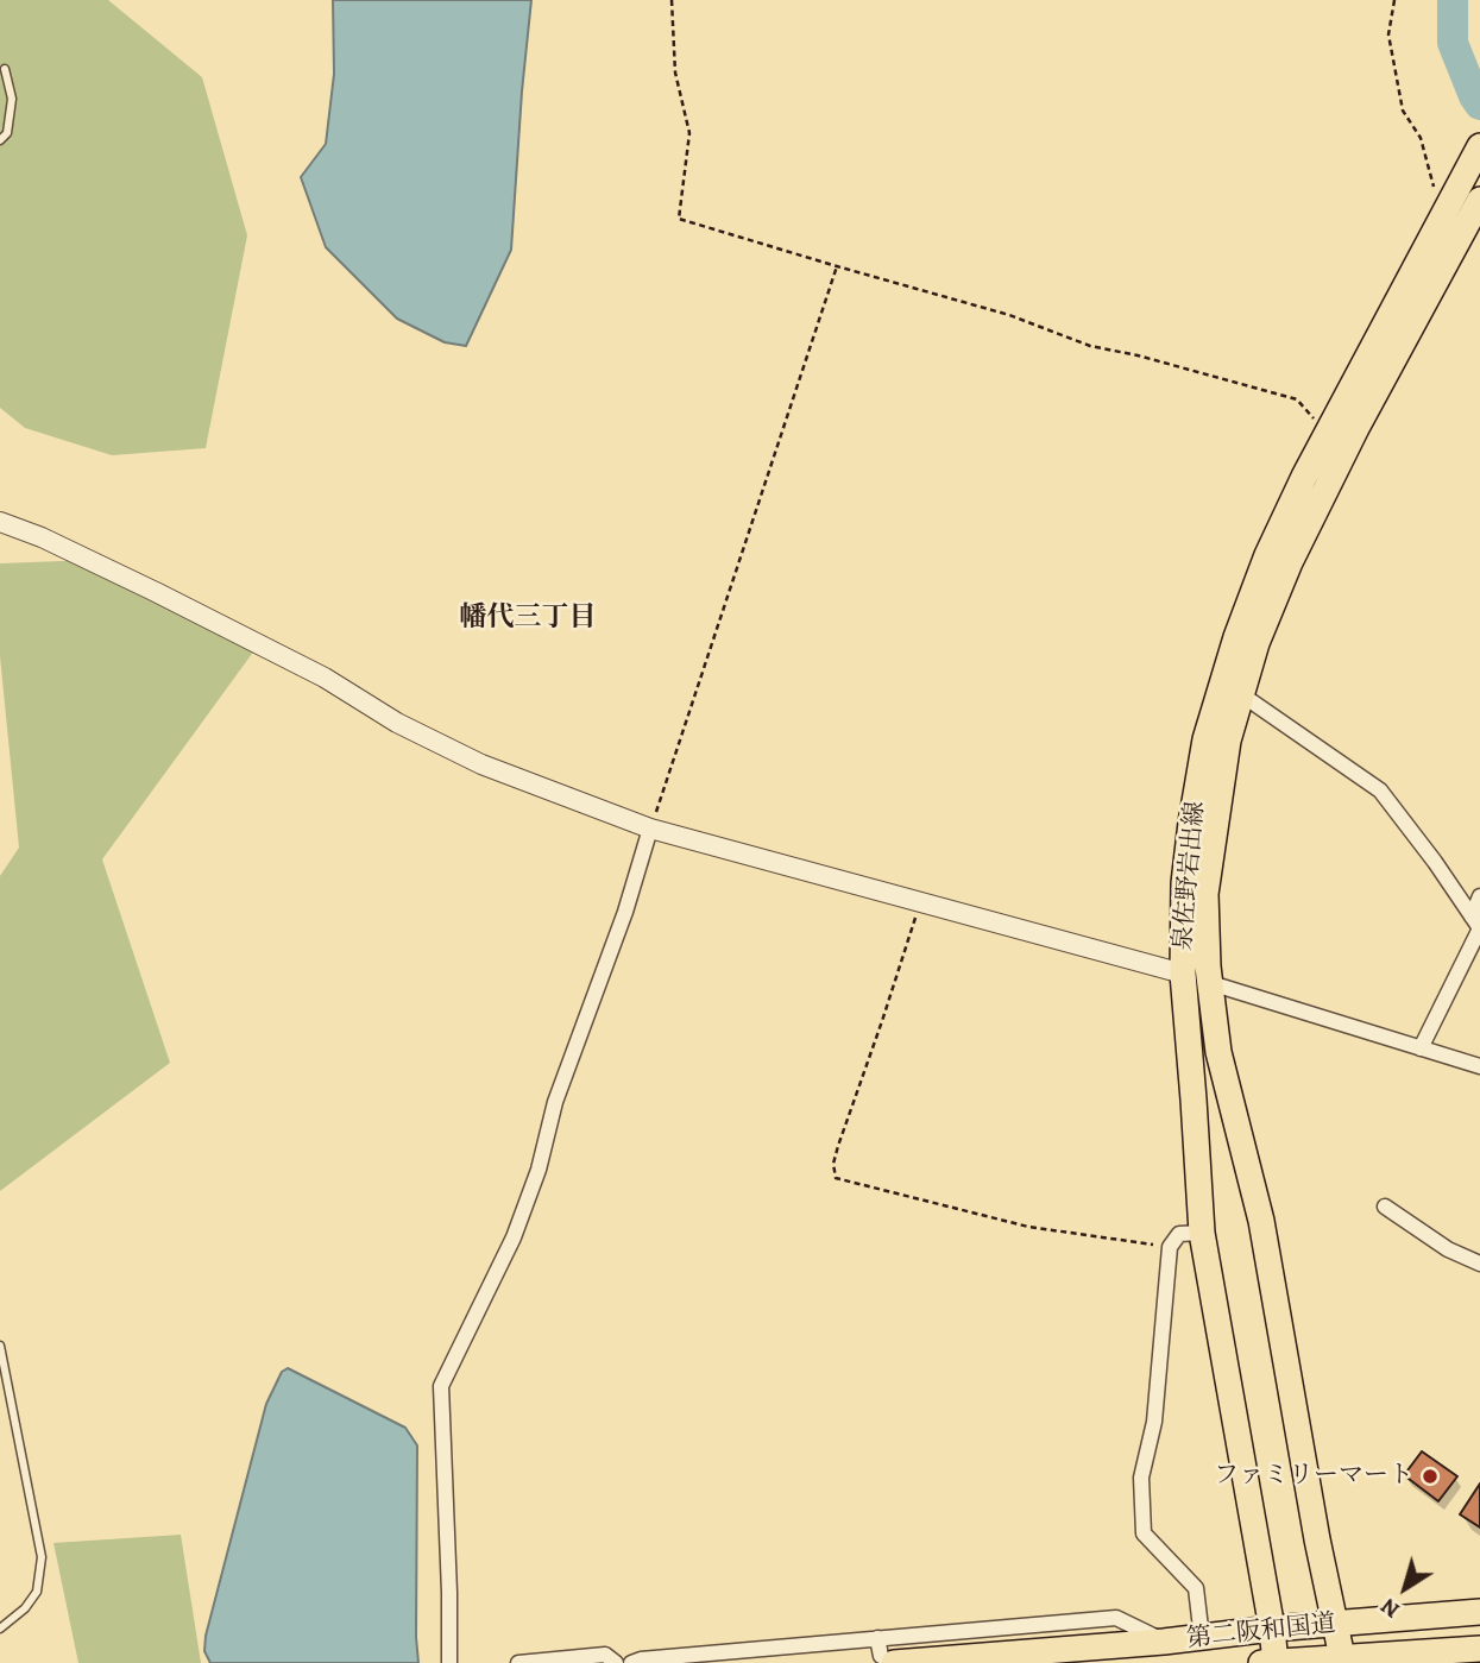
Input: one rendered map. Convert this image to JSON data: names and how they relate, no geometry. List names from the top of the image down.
{
  "streets": {
    "main road": ["泉佐野岩出線", "第二阪和国道"]
  },
  "crossings": [
    ["泉佐野岩出線", "第二阪和国道"]
  ],
  "districts": ["幡代三丁目"],
  "places": ["ファミリーマート"],
  "north": "bottom left"
}
